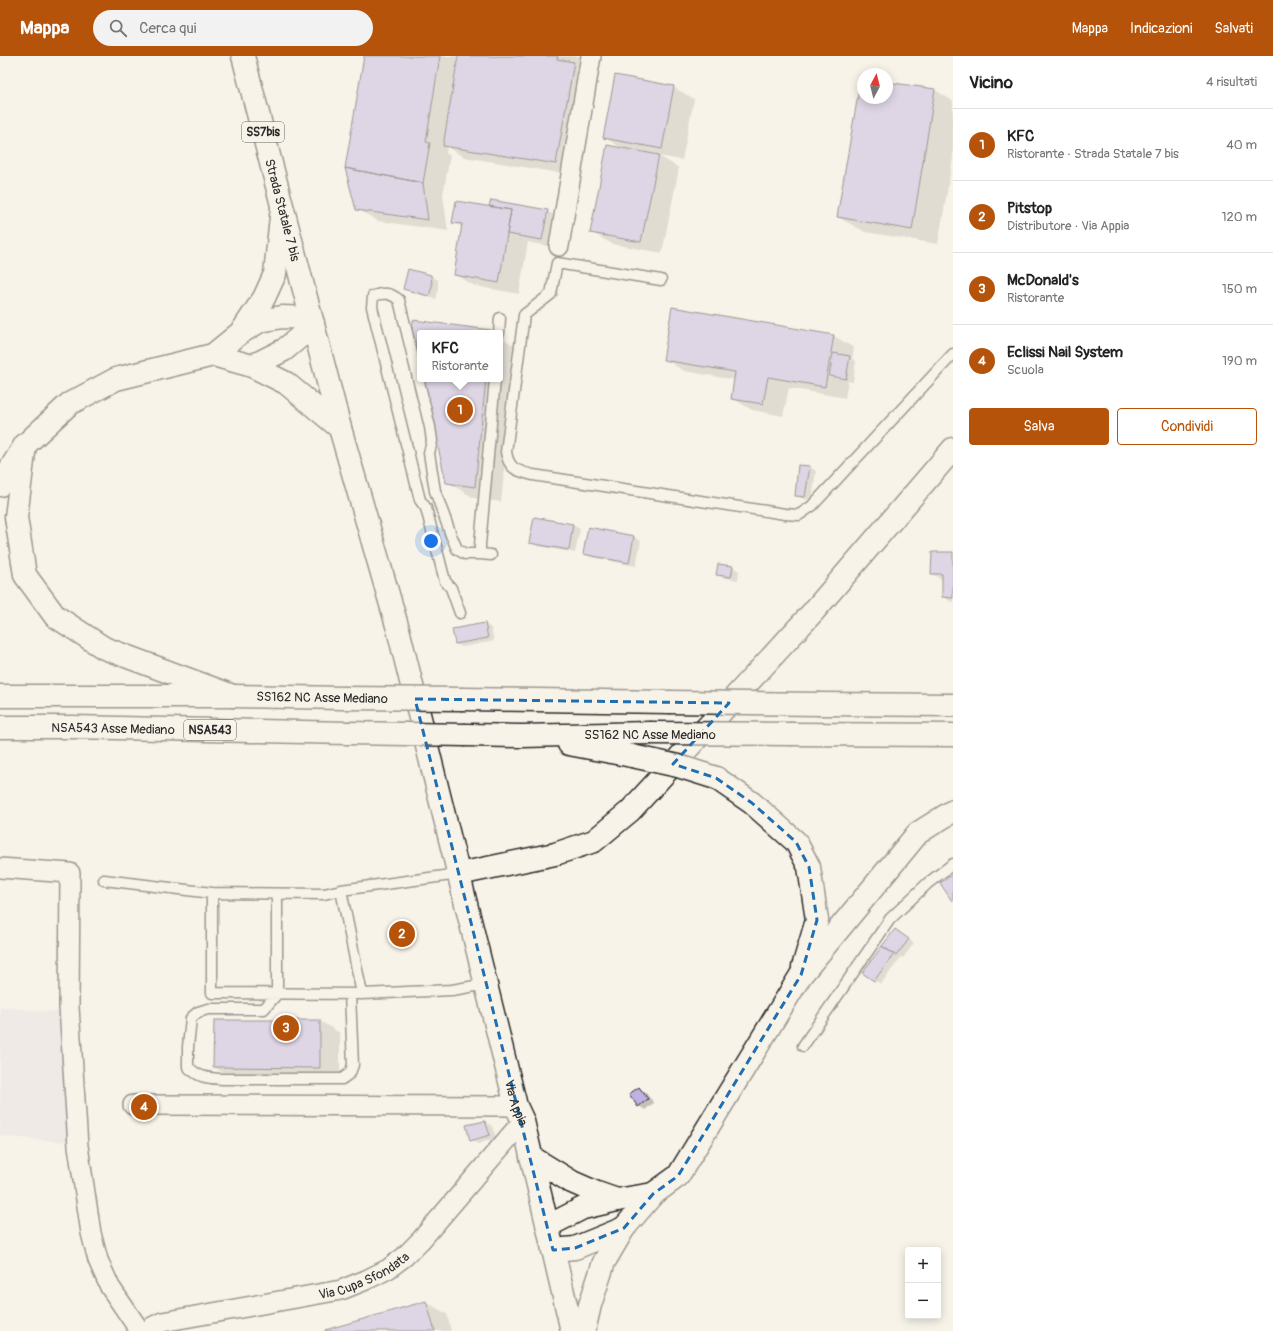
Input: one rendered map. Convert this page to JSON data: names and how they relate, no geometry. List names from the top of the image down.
{
  "streets": {
    "main road": [
      "SS7bis",
      "Strada Statale 7 bis",
      "SS162 NC Asse Mediano",
      "NSA543 Asse Mediano",
      "NSA543",
      "Via Appia"
    ],
    "street": ["Via Cupa Sfondata"]
  },
  "crossings": [
    ["Strada Statale 7 bis", "Via Appia"],
    ["SS162 NC Asse Mediano", "NSA543 Asse Mediano"],
    ["Via Appia", "Via Cupa Sfondata"]
  ],
  "north": "top",
  "page": {
    "header": "Mappa",
    "search": "Cerca qui",
    "nav": ["Mappa", "Indicazioni", "Salvati"],
    "heading": ["Vicino", "4 risultati"],
    "list": [
      {
        "mark": "1",
        "name": "KFC",
        "note": "Ristorante · Strada Statale 7 bis",
        "value": "40 m"
      },
      {
        "mark": "2",
        "name": "Pitstop",
        "note": "Distributore · Via Appia",
        "value": "120 m"
      },
      {
        "mark": "3",
        "name": "McDonald's",
        "note": "Ristorante",
        "value": "150 m"
      },
      {
        "mark": "4",
        "name": "Eclissi Nail System",
        "note": "Scuola",
        "value": "190 m"
      }
    ],
    "popup": ["KFC", "Ristorante"],
    "pins": [
      "1",
      "2",
      "3",
      "4"
    ],
    "buttons": ["Salva", "Condividi"],
    "map_buttons": ["+", "−"]
  }
}
